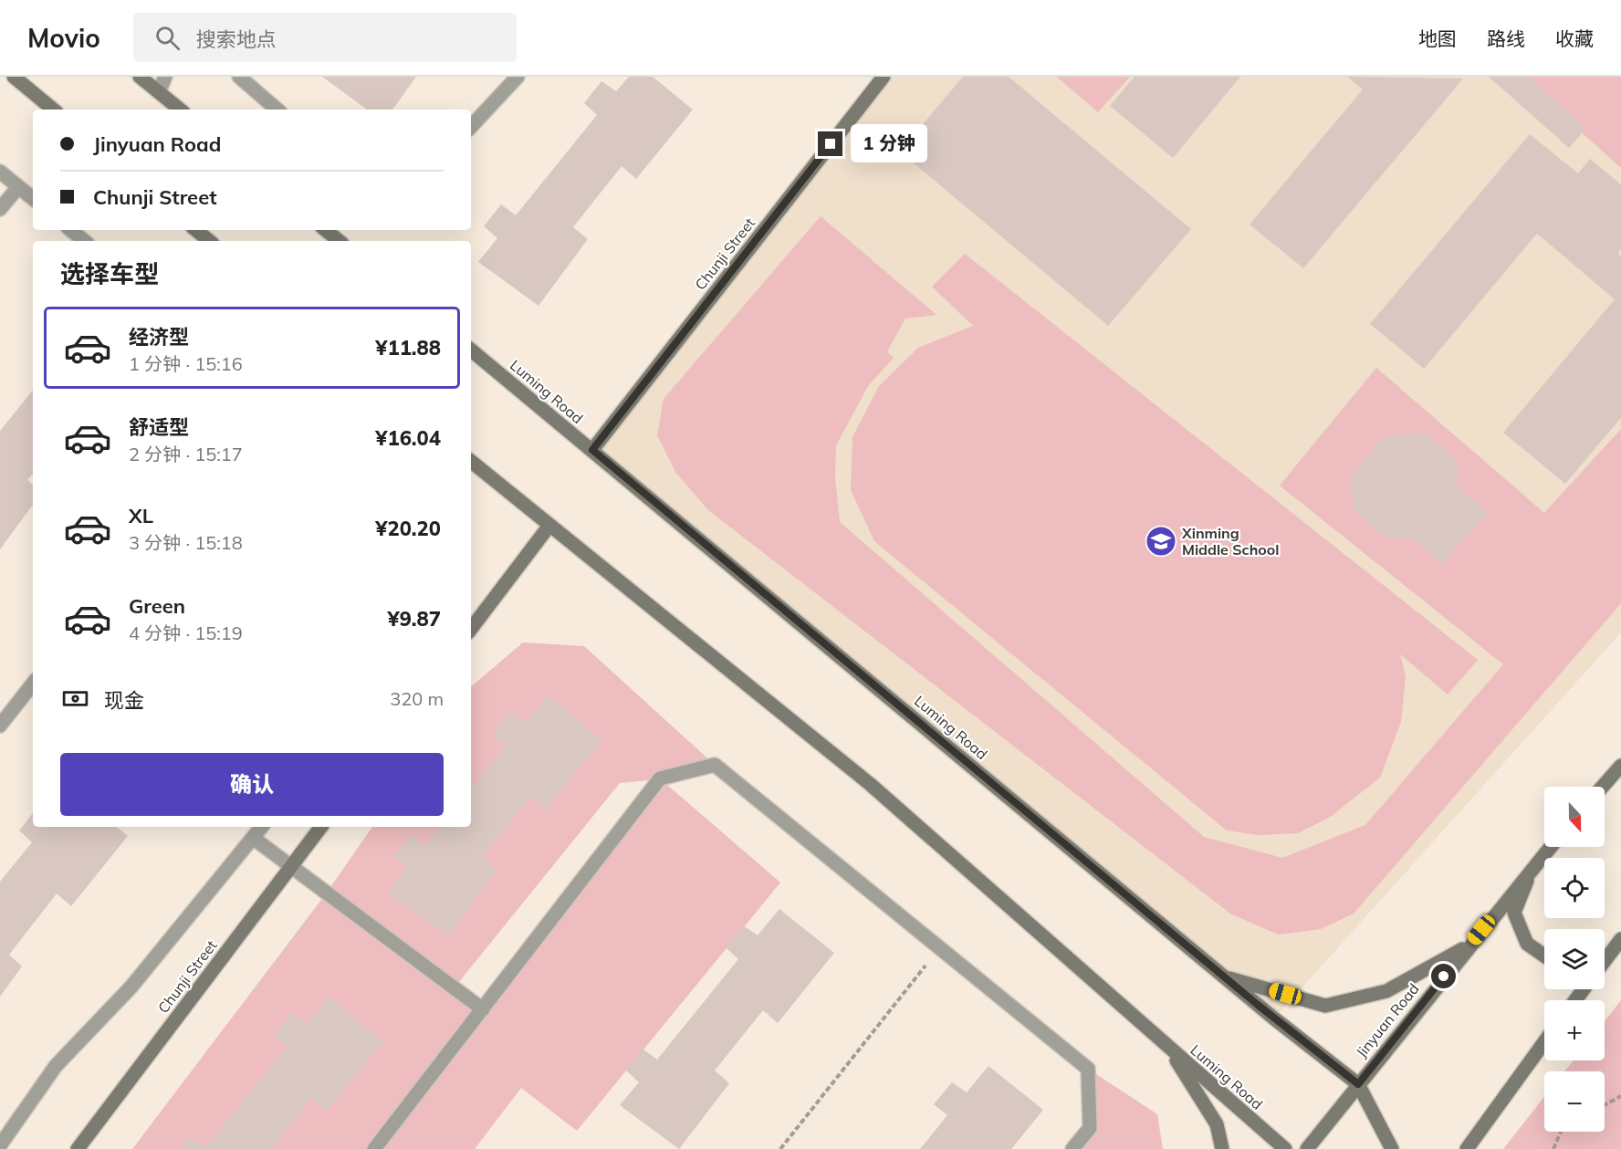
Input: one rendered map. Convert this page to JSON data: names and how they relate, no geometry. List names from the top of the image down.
{
  "streets": {
    "main road": ["Chunji Street", "Luming Road", "Jinyuan Road"]
  },
  "crossings": [
    ["Chunji Street", "Luming Road"],
    ["Luming Road", "Jinyuan Road"]
  ],
  "places": {
    "school or university": ["Xinming Middle School"]
  },
  "north": "bottom",
  "page": {
    "header": "Movio",
    "search": "搜索地点",
    "nav": ["地图", "路线", "收藏"],
    "banner": ["Jinyuan Road", "Chunji Street"],
    "bubble": "1 分钟",
    "heading": "选择车型",
    "list": [
      {
        "name": "经济型",
        "note": "1 分钟 · 15:16",
        "value": "¥11.88"
      },
      {
        "name": "舒适型",
        "note": "2 分钟 · 15:17",
        "value": "¥16.04"
      },
      {
        "name": "XL",
        "note": "3 分钟 · 15:18",
        "value": "¥20.20"
      },
      {
        "name": "Green",
        "note": "4 分钟 · 15:19",
        "value": "¥9.87"
      }
    ],
    "pay": ["现金", "320 m"],
    "buttons": "确认",
    "map_buttons": ["+", "−"]
  }
}
